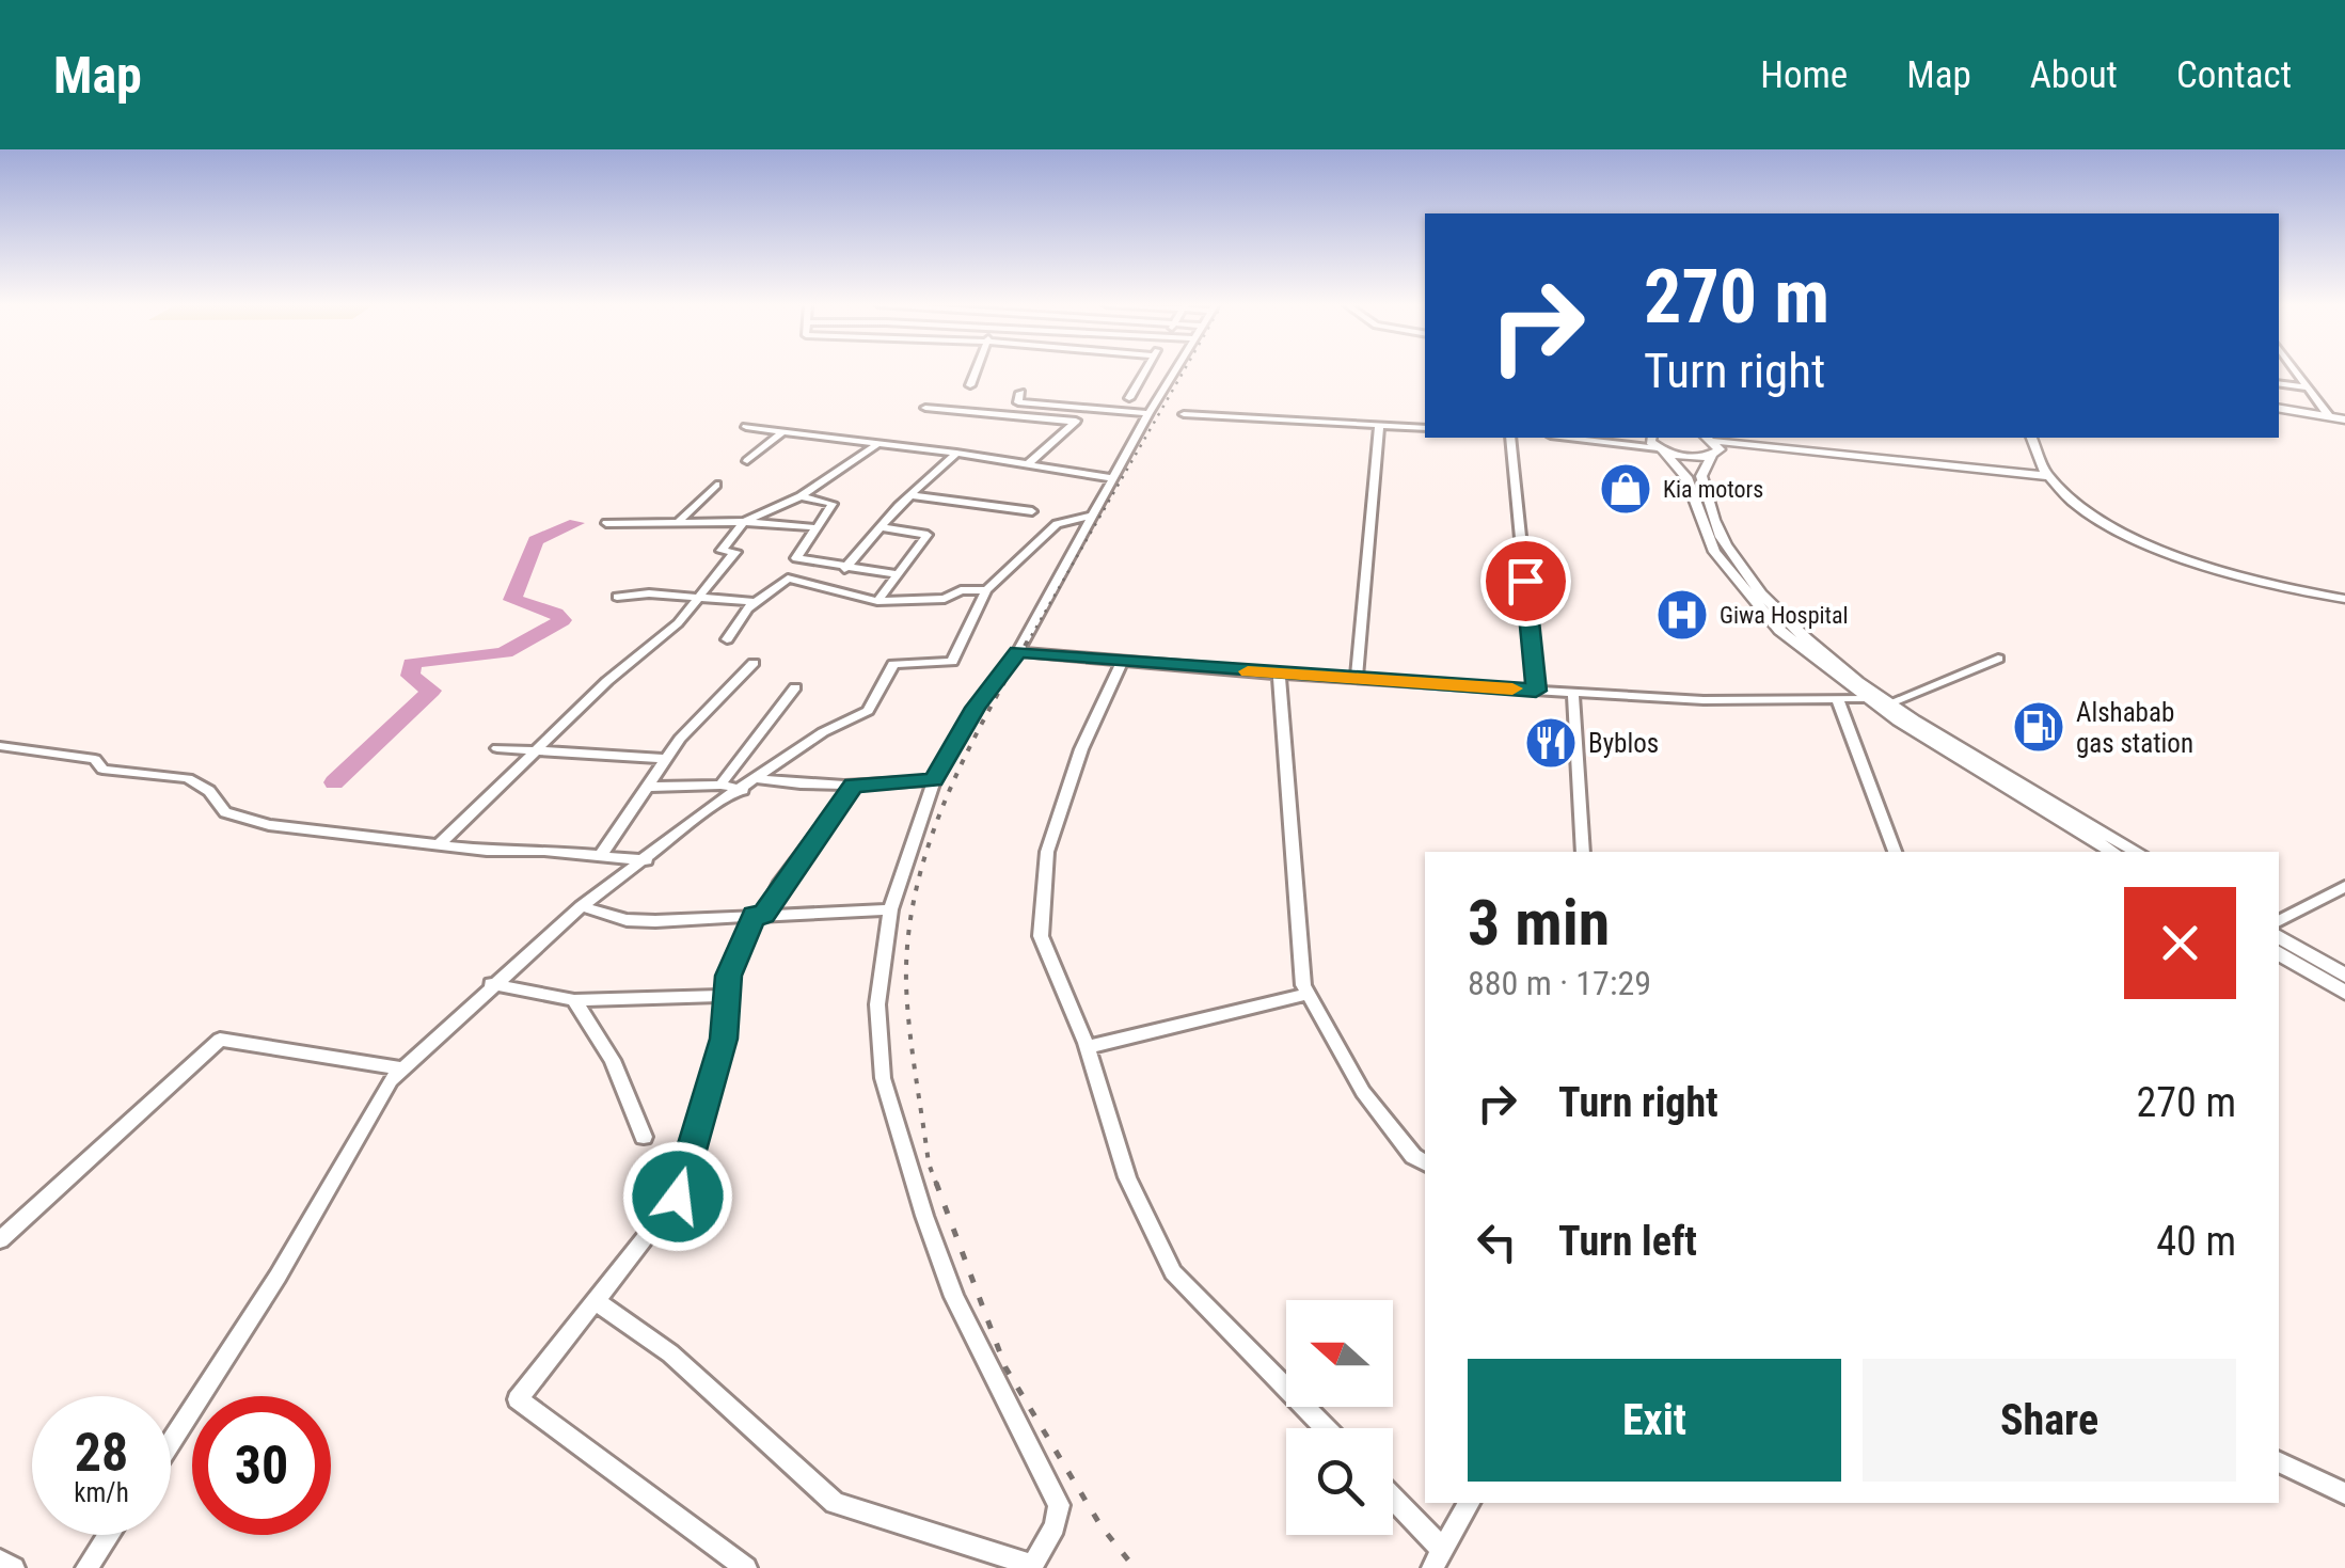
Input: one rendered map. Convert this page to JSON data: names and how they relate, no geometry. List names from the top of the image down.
{
  "places": {
    "shop": ["Kia motors"],
    "hospital": ["Giwa Hospital"],
    "fuel station": ["Alshabab gas station"],
    "restaurant": ["Byblos"]
  },
  "north": "left",
  "page": {
    "header": "Map",
    "nav": [
      "Home",
      "Map",
      "About",
      "Contact"
    ],
    "turn": ["270 m", "Turn right"],
    "heading": ["3 min", "880 m · 17:29"],
    "list": [
      {
        "name": "Turn right",
        "value": "270 m"
      },
      {
        "name": "Turn left",
        "value": "40 m"
      }
    ],
    "buttons": ["Exit", "Share"],
    "speed": "28 km/h",
    "limit": "30"
  }
}
